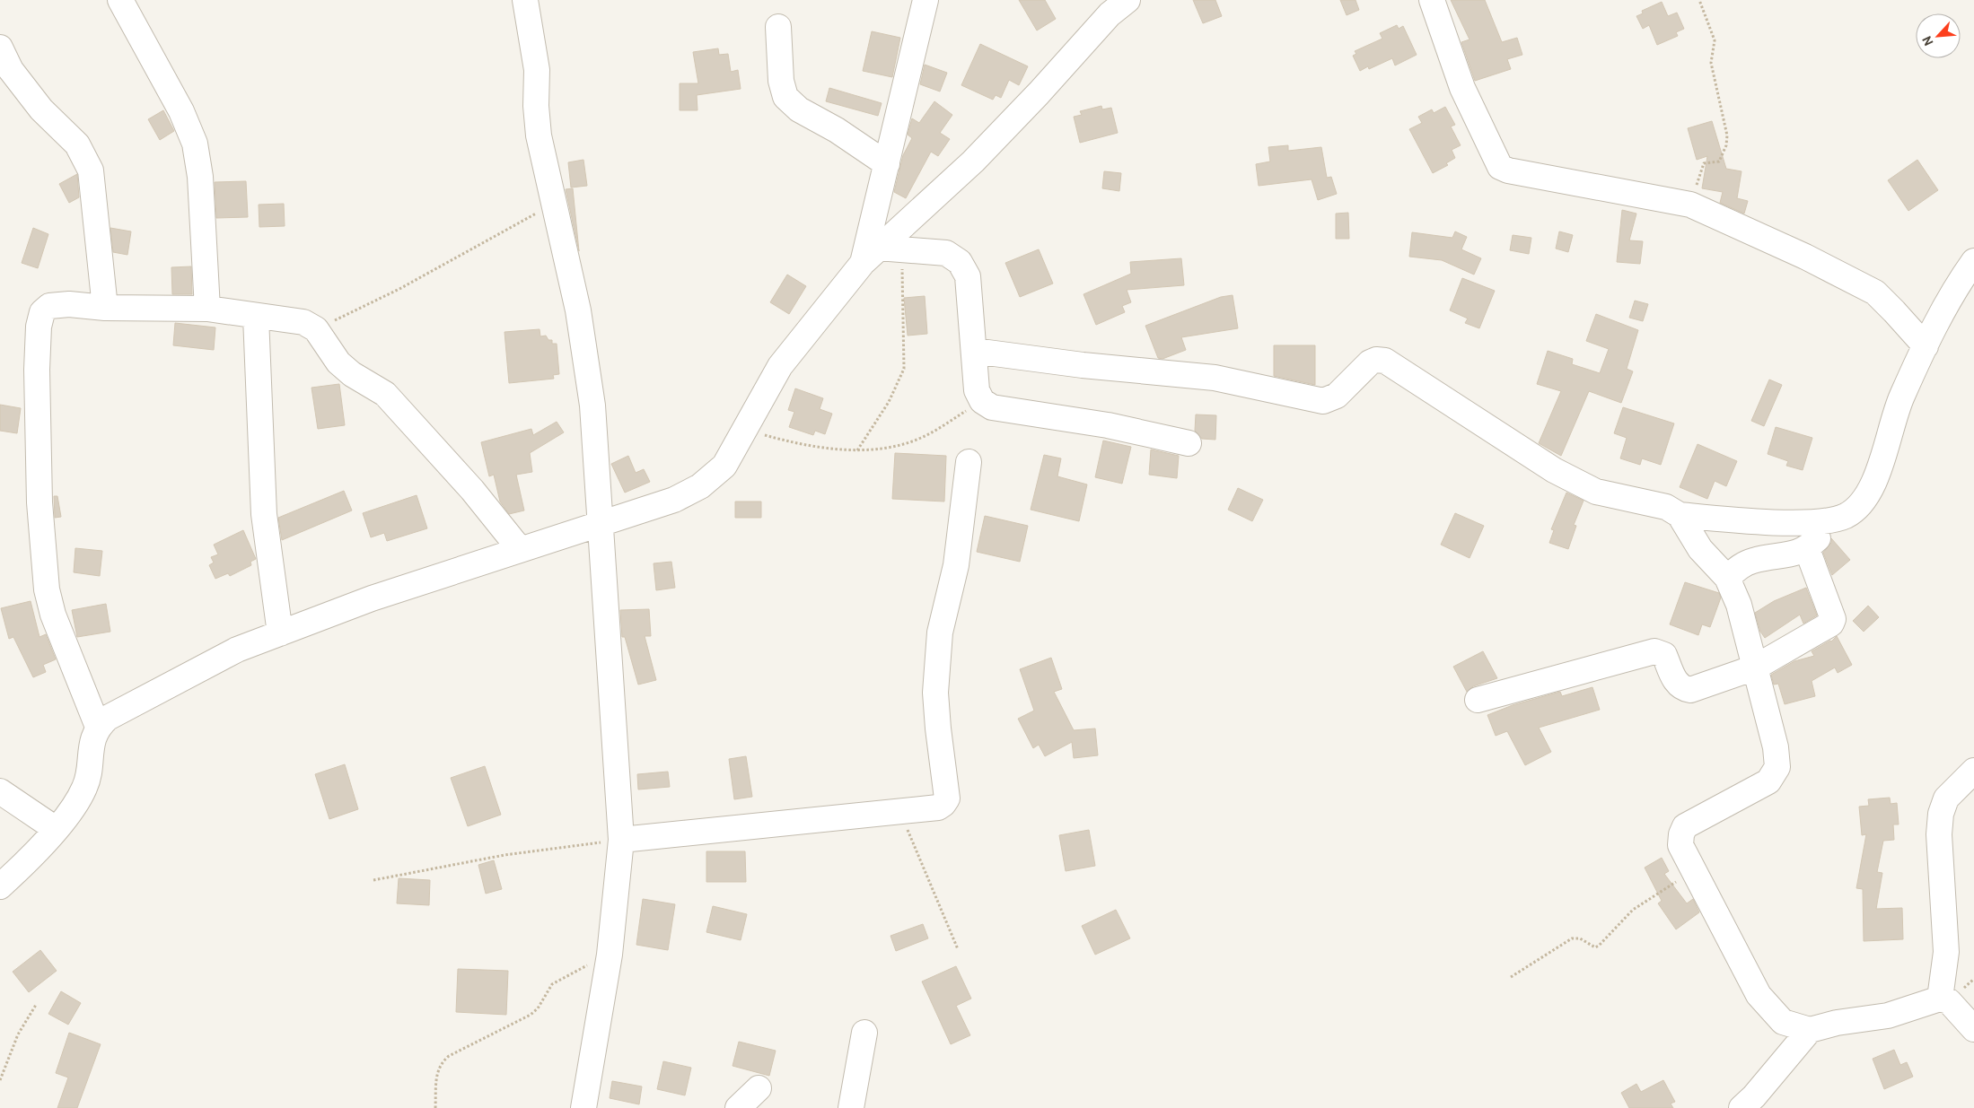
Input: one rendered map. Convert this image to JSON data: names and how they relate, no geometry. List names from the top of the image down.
{
  "north": "bottom left"
}
